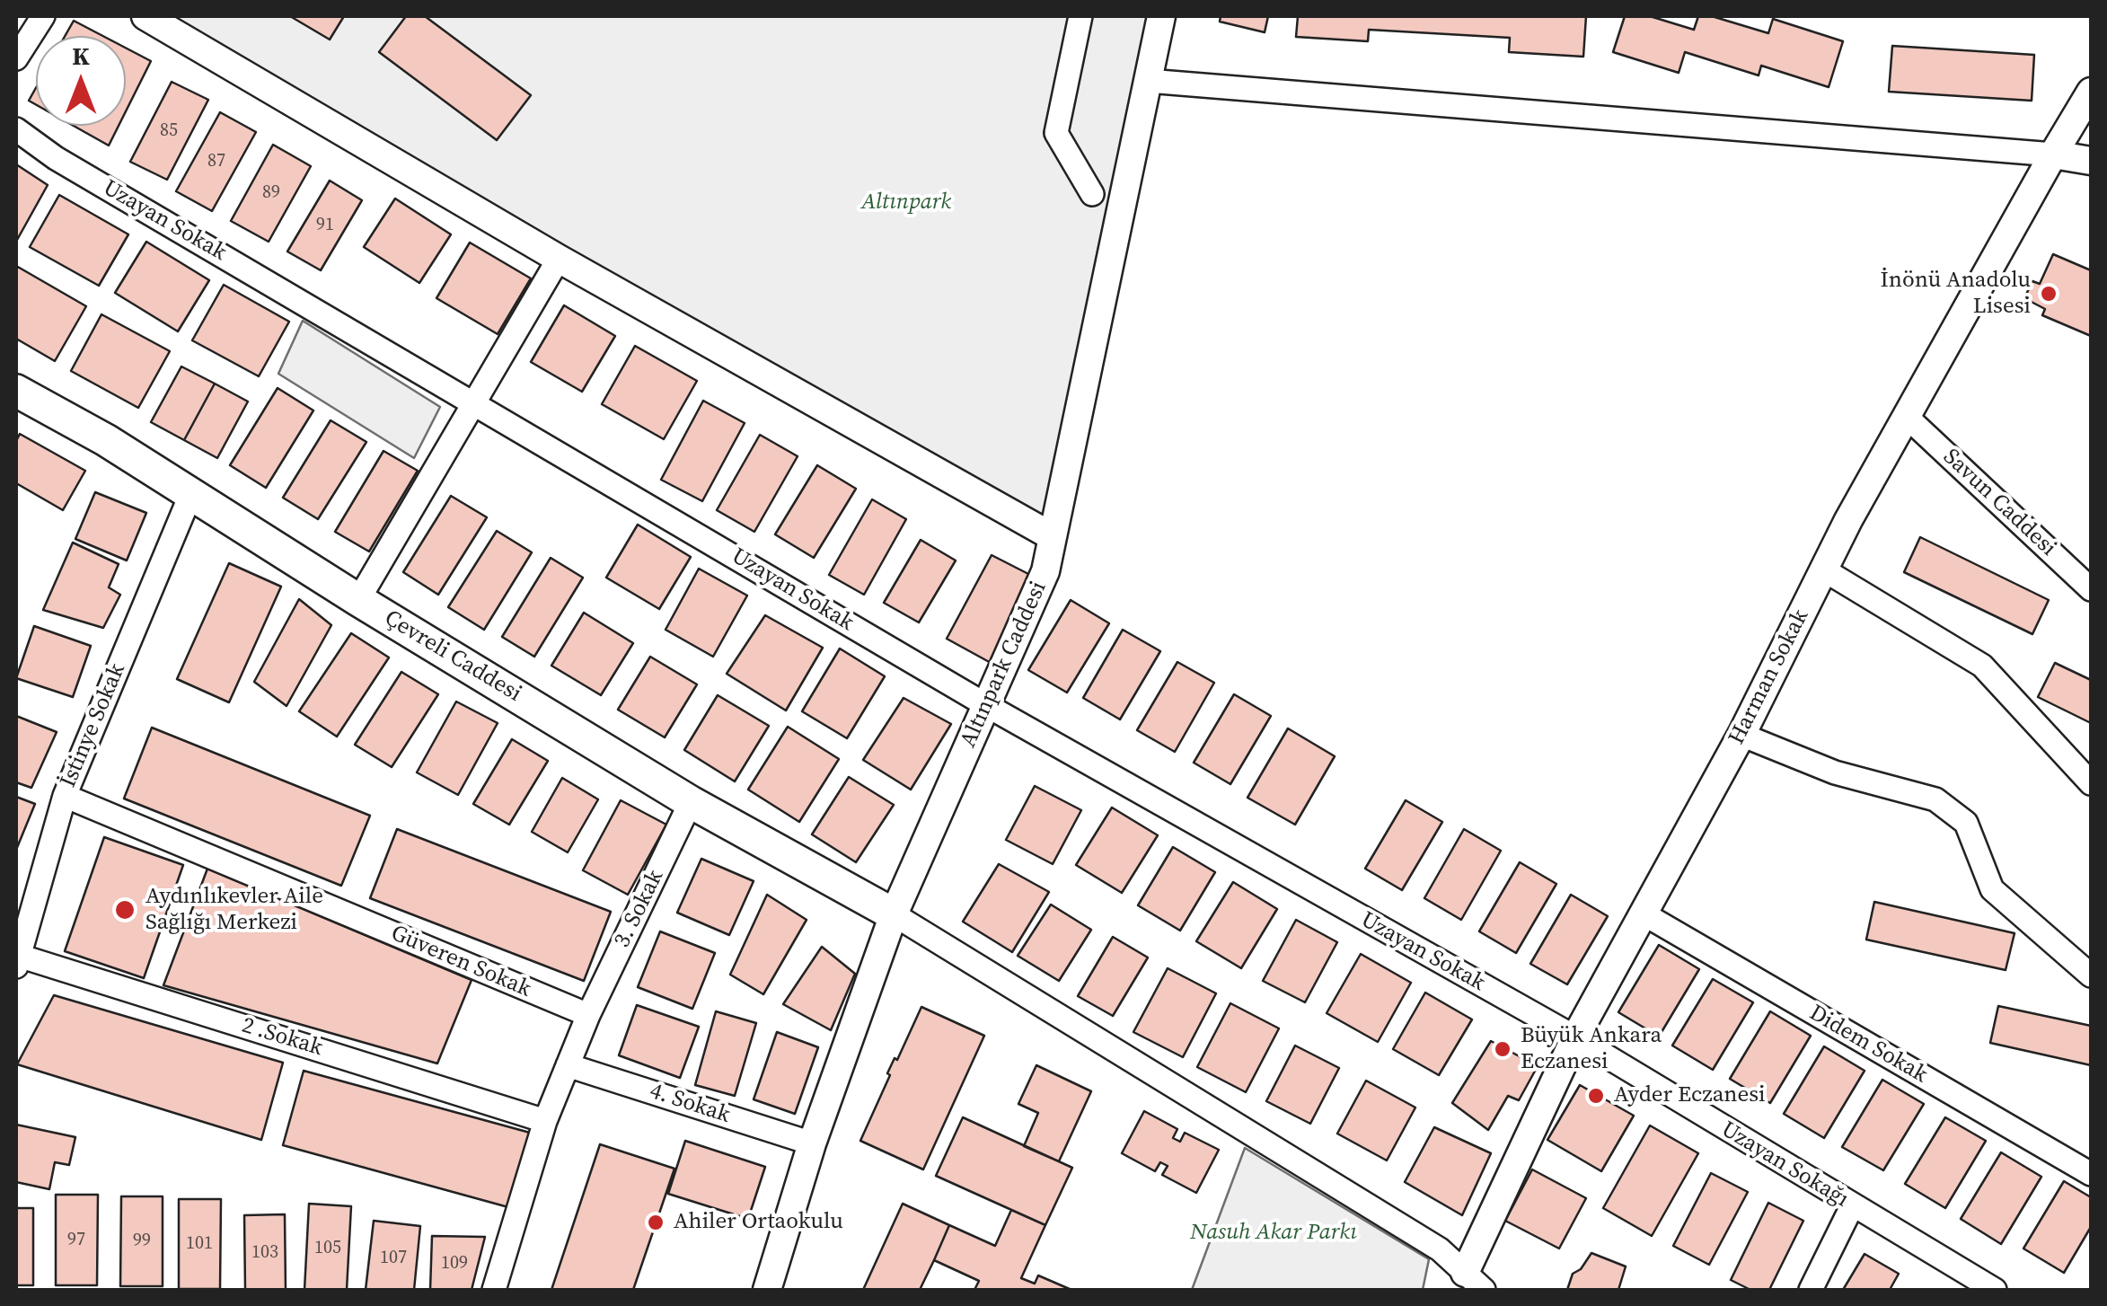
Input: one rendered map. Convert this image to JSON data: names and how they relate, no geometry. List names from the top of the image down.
{
  "streets": {
    "main road": ["Çevreli Caddesi"],
    "street": [
      "Uzayan Sokak",
      "Savun Caddesi",
      "Altınpark Caddesi",
      "Harman Sokak",
      "İstinye Sokak",
      "3. Sokak",
      "Güveren Sokak",
      "2 .Sokak",
      "Didem Sokak",
      "4. Sokak",
      "Uzayan Sokağı"
    ]
  },
  "crossings": [
    ["Uzayan Sokak", "Altınpark Caddesi"],
    ["Uzayan Sokak", "Harman Sokak"],
    ["Uzayan Sokak", "Uzayan Sokağı"],
    ["Savun Caddesi", "Harman Sokak"],
    ["Çevreli Caddesi", "Altınpark Caddesi"],
    ["Çevreli Caddesi", "İstinye Sokak"],
    ["Çevreli Caddesi", "3. Sokak"],
    ["Altınpark Caddesi", "4. Sokak"],
    ["Harman Sokak", "Didem Sokak"],
    ["Harman Sokak", "Uzayan Sokağı"],
    ["İstinye Sokak", "Güveren Sokak"],
    ["İstinye Sokak", "2 .Sokak"],
    ["3. Sokak", "Güveren Sokak"]
  ],
  "parks": ["Altınpark", "Nasuh Akar Parkı"],
  "places": [
    "İnönü Anadolu Lisesi",
    "Aydınlıkevler Aile Sağlığı Merkezi",
    "Büyük Ankara Eczanesi",
    "Ayder Eczanesi",
    "Ahiler Ortaokulu"
  ],
  "house_numbers": [
    "85",
    "87",
    "89",
    "91",
    "97",
    "99",
    "101",
    "105",
    "103",
    "107",
    "109"
  ],
  "north": "top"
}
